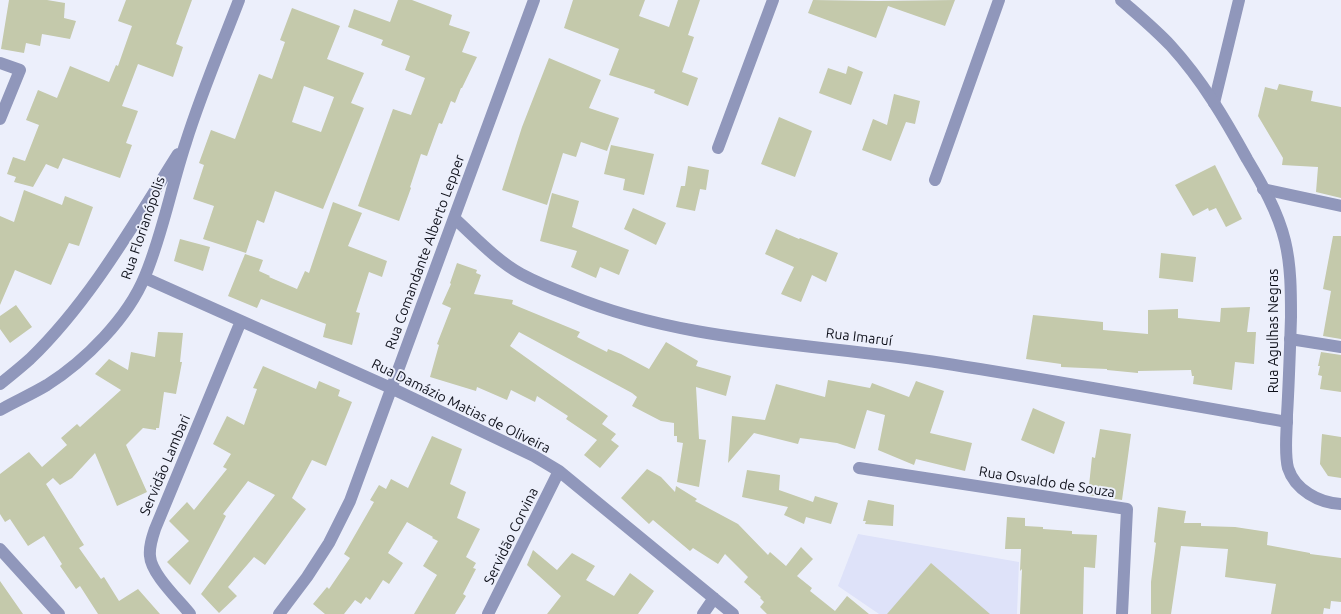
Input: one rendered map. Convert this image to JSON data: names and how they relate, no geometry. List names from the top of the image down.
{
  "streets": {
    "street": [
      "Rua Florianópolis",
      "Rua Comandante Alberto Lepper",
      "Rua Agulhas Negras",
      "Rua Imaruí",
      "Rua Damázio Matias de Oliveira",
      "Servidão Lambari",
      "Rua Osvaldo de Souza",
      "Servidão Corvina"
    ]
  },
  "crossings": [
    ["Rua Florianópolis", "Rua Damázio Matias de Oliveira"],
    ["Rua Comandante Alberto Lepper", "Rua Imaruí"],
    ["Rua Comandante Alberto Lepper", "Rua Damázio Matias de Oliveira"],
    ["Rua Agulhas Negras", "Rua Imaruí"],
    ["Rua Damázio Matias de Oliveira", "Servidão Lambari"],
    ["Rua Damázio Matias de Oliveira", "Servidão Corvina"]
  ]
}
